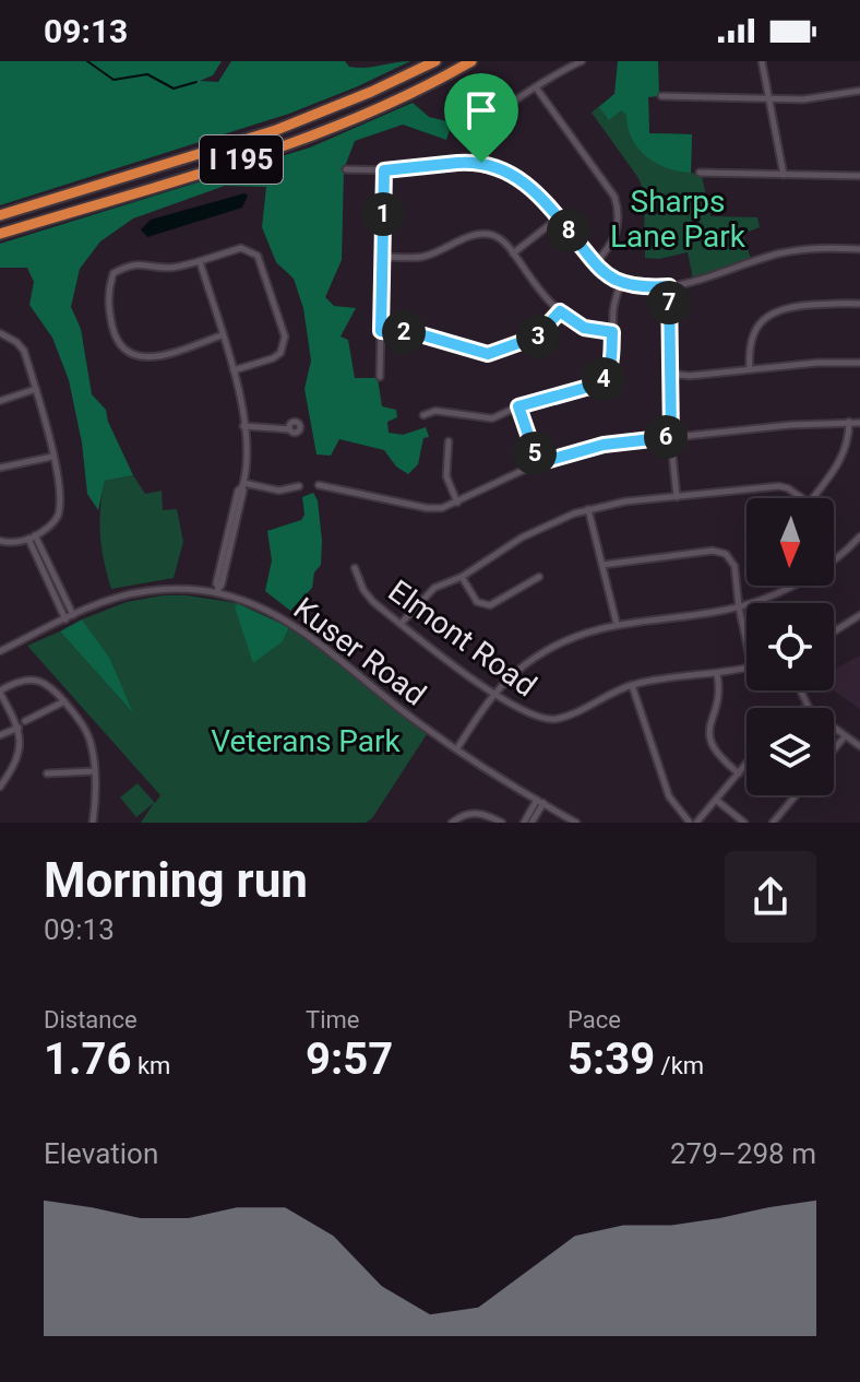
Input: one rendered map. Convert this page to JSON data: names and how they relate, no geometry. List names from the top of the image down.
{
  "streets": {
    "highway": ["I 195"],
    "street": ["Elmont Road", "Kuser Road"]
  },
  "parks": ["Sharps Lane Park", "Veterans Park"],
  "north": "bottom",
  "page": {
    "status": "09:13",
    "pins": [
      "1",
      "8",
      "7",
      "2",
      "3",
      "4",
      "6",
      "5"
    ],
    "heading": ["Morning run", "09:13"],
    "stats": [
      ["Distance", "1.76 km"],
      ["Time", "9:57"],
      ["Pace", "5:39 /km"]
    ],
    "chart": ["Elevation", "279–298 m"]
  }
}
